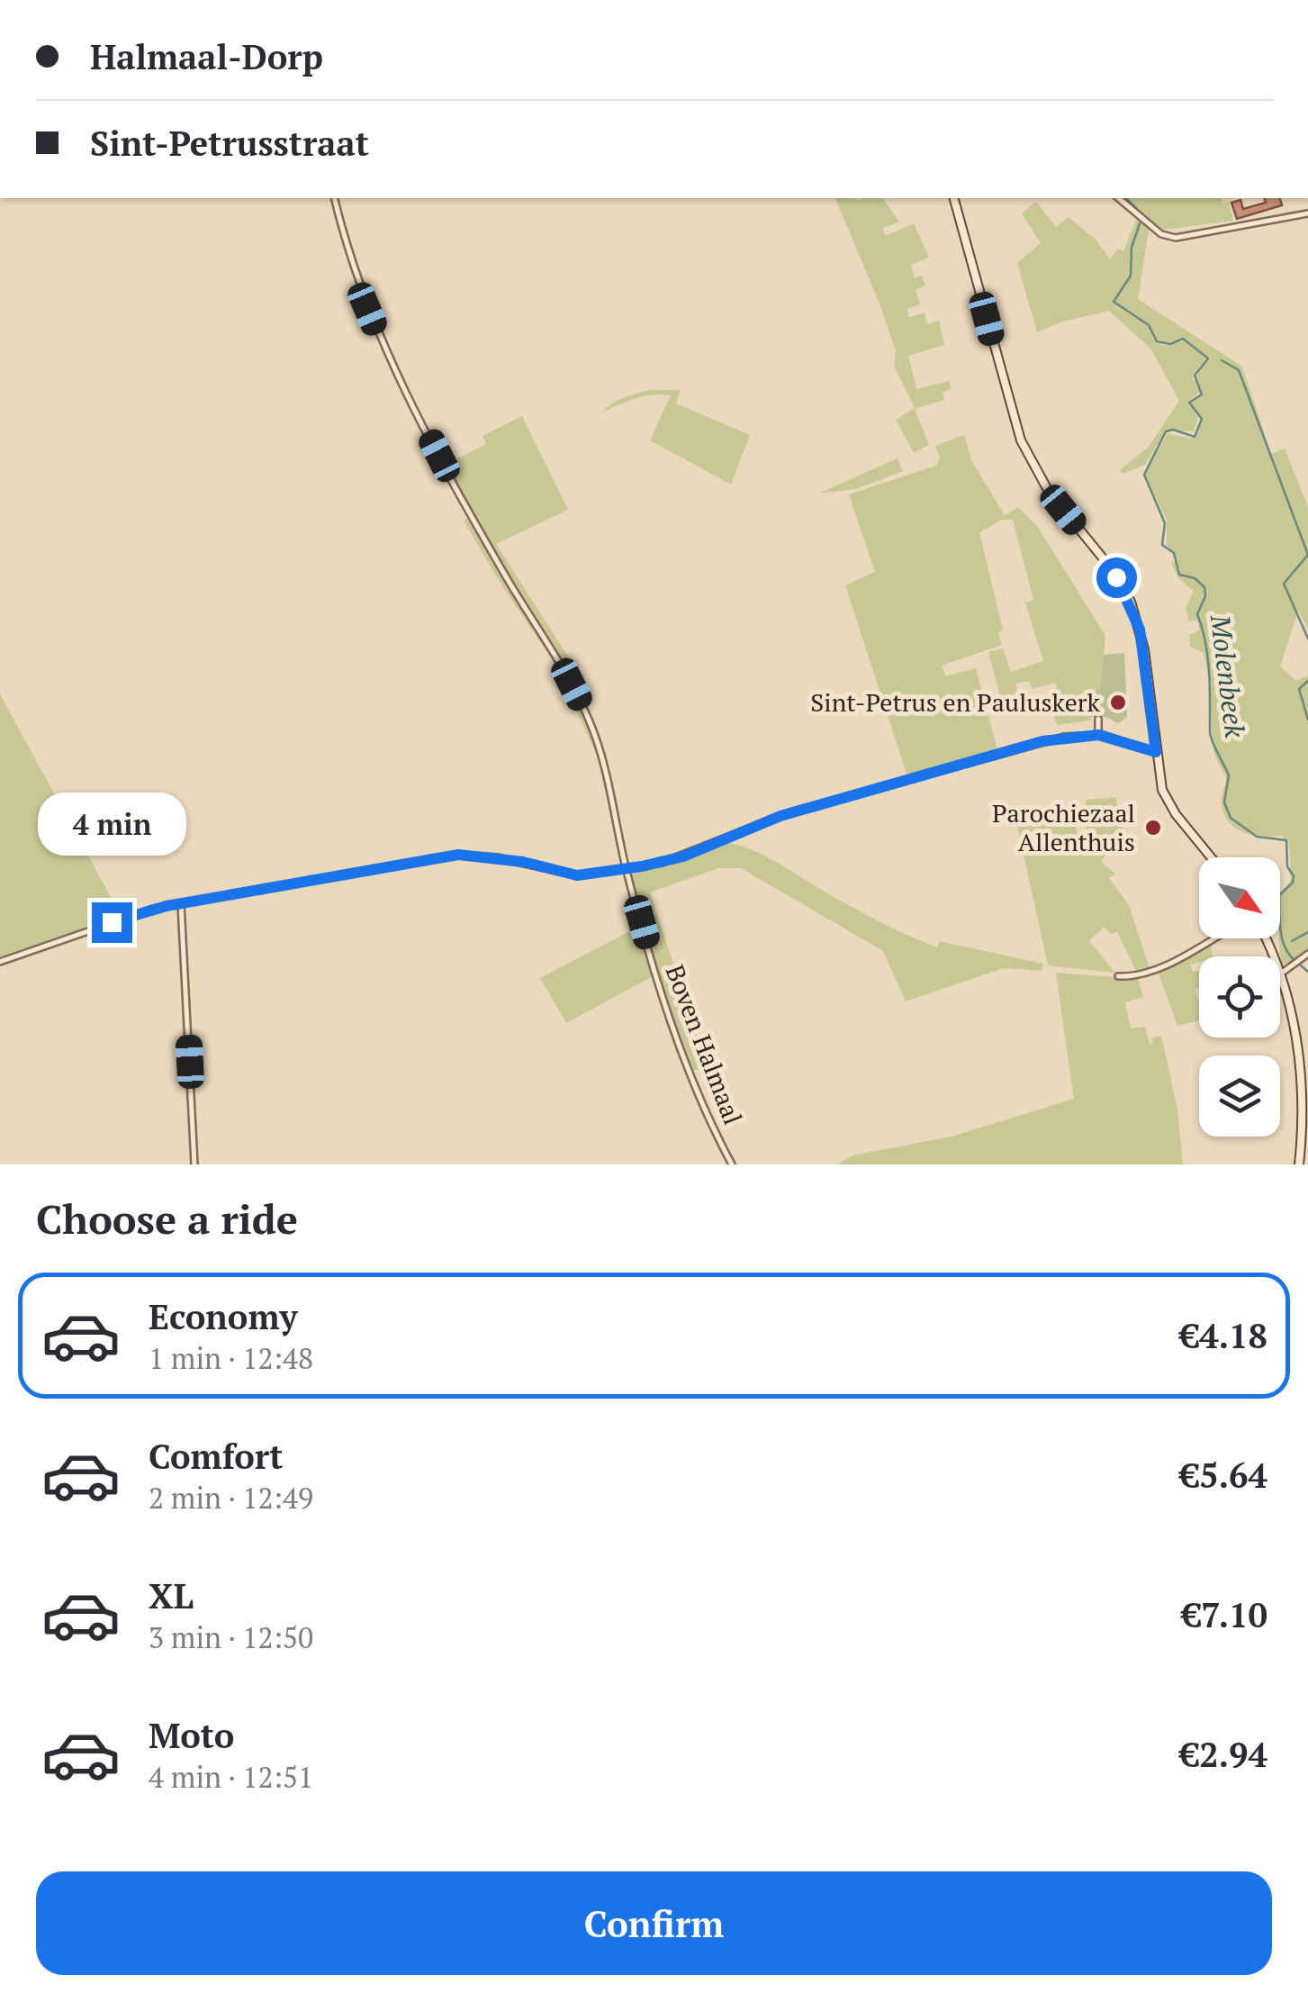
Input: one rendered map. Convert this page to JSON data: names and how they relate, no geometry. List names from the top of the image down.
{
  "streets": {
    "street": ["Boven Halmaal"]
  },
  "water": ["Molenbeek"],
  "places": ["Sint-Petrus en Pauluskerk", "Parochiezaal Allenthuis"],
  "north": "bottom right",
  "page": {
    "banner": ["Halmaal-Dorp", "Sint-Petrusstraat"],
    "bubble": "4 min",
    "heading": "Choose a ride",
    "list": [
      {
        "name": "Economy",
        "note": "1 min · 12:48",
        "value": "€4.18"
      },
      {
        "name": "Comfort",
        "note": "2 min · 12:49",
        "value": "€5.64"
      },
      {
        "name": "XL",
        "note": "3 min · 12:50",
        "value": "€7.10"
      },
      {
        "name": "Moto",
        "note": "4 min · 12:51",
        "value": "€2.94"
      }
    ],
    "buttons": "Confirm"
  }
}
